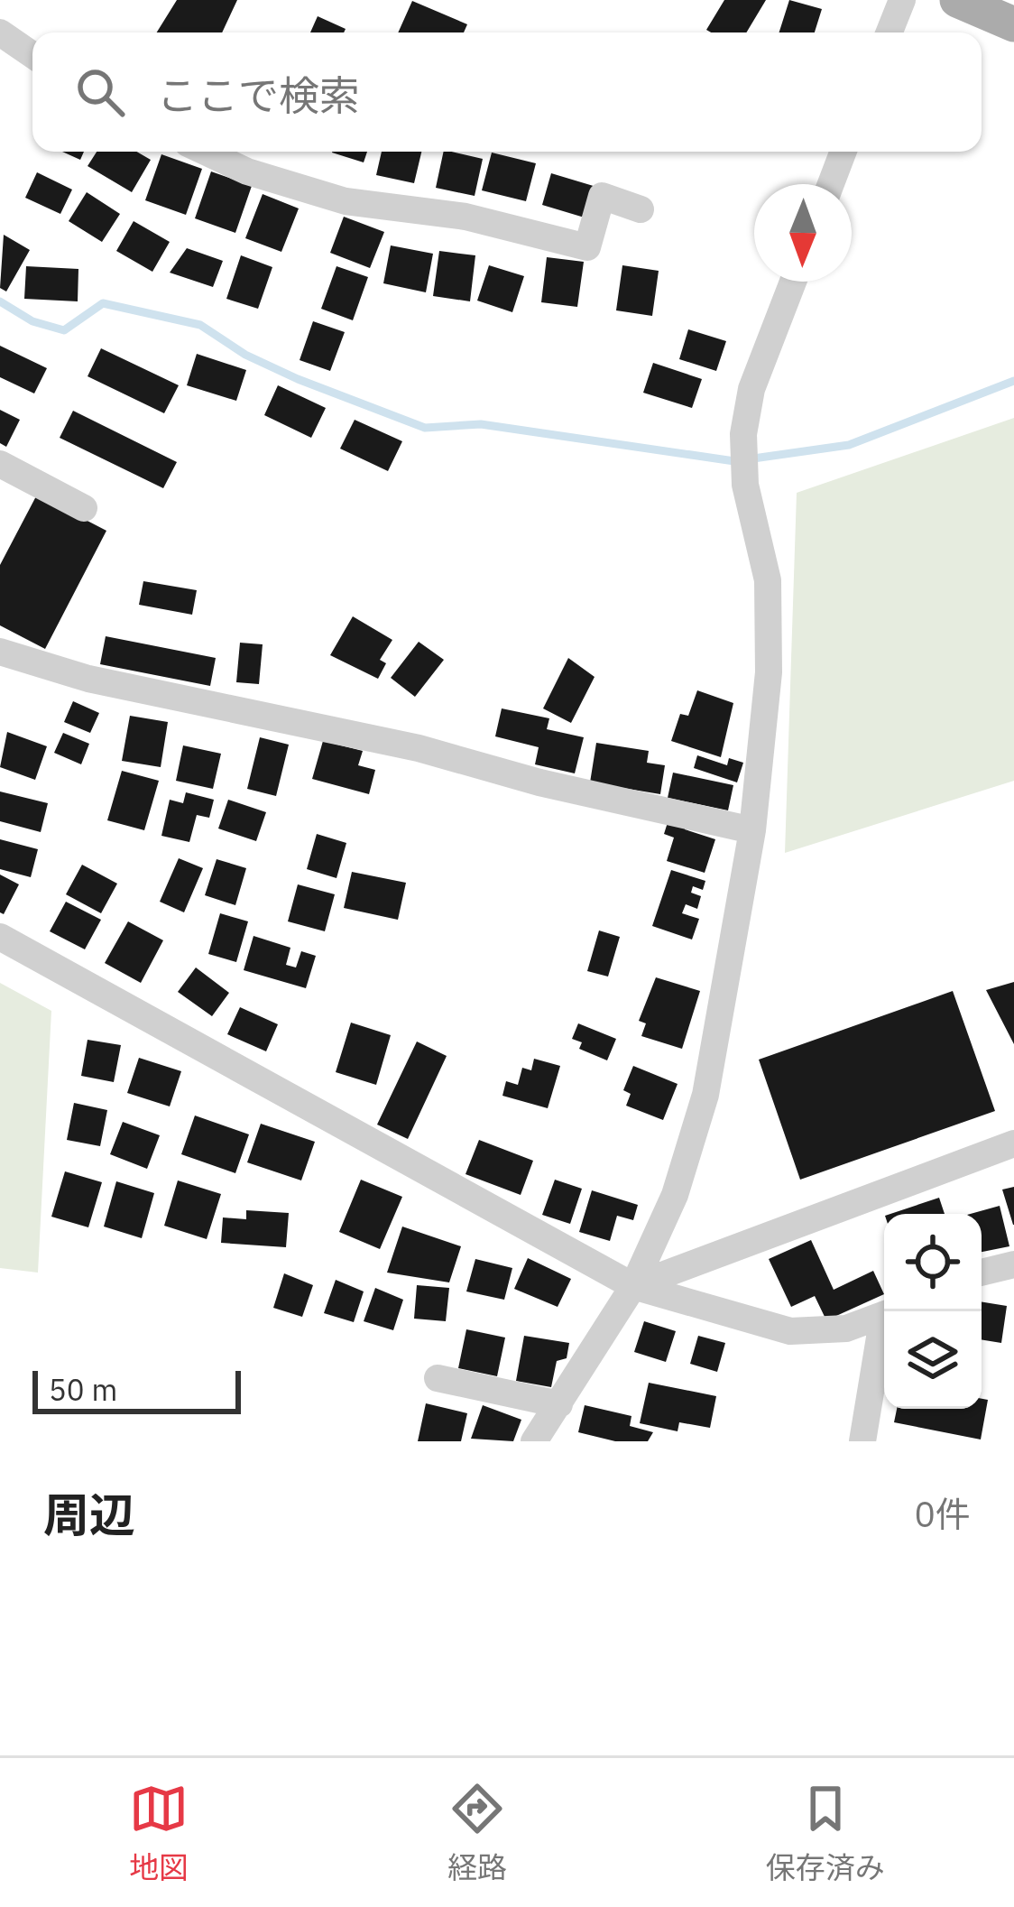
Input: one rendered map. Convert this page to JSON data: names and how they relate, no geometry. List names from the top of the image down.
{
  "scale_bar": "50 m",
  "north": "bottom",
  "page": {
    "search": "ここで検索",
    "scale": "50 m",
    "heading": ["周辺", "0件"],
    "nav": ["地図", "経路", "保存済み"]
  }
}
